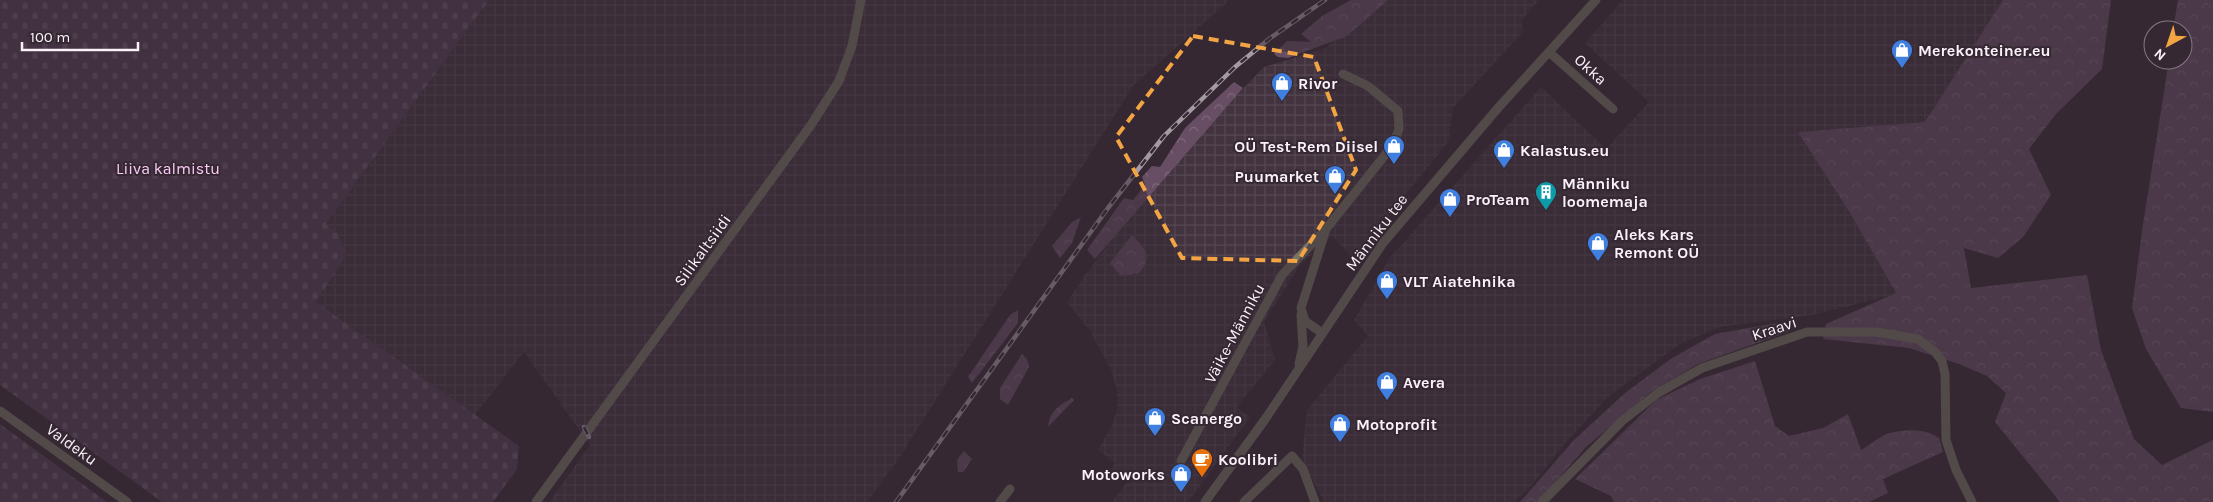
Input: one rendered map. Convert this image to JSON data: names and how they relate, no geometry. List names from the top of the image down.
{
  "streets": {
    "street": [
      "Okka",
      "Männiku tee",
      "Silikaltsiidi",
      "Kraavi",
      "Väike-Männiku",
      "Valdeku"
    ]
  },
  "crossings": [
    ["Okka", "Männiku tee"]
  ],
  "parks": ["Liiva kalmistu"],
  "places": {
    "shop": [
      "Merekonteiner.eu",
      "Rivor",
      "OÜ Test-Rem Diisel",
      "Kalastus.eu",
      "Puumarket",
      "ProTeam",
      "Aleks Kars Remont OÜ",
      "VLT Aiatehnika",
      "Avera",
      "Scanergo",
      "Motoprofit",
      "Motoworks"
    ],
    "building": ["Männiku loomemaja"],
    "cafe": ["Koolibri"]
  },
  "scale_bar": "100 m",
  "north": "bottom left"
}
